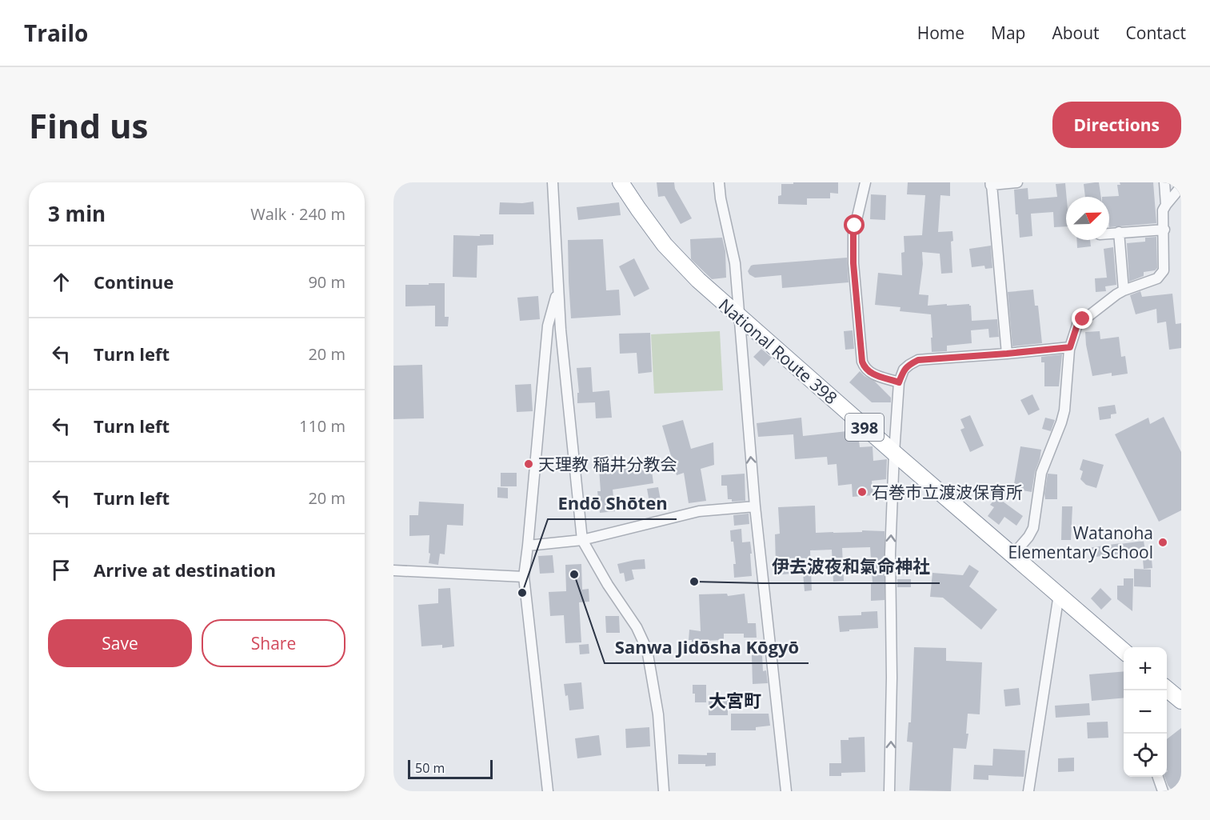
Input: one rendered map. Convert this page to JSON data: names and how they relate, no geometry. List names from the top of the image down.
{
  "streets": {
    "highway": ["National Route 398", "398"]
  },
  "districts": ["大宮町"],
  "places": [
    "天理教 稲井分教会",
    "石巻市立渡波保育所",
    "Watanoha Elementary School",
    "Sanwa Jidōsha Kōgyō",
    "伊去波夜和氣命神社",
    "Endō Shōten"
  ],
  "scale_bar": "50 m",
  "north": "top right",
  "page": {
    "header": "Trailo",
    "nav": [
      "Home",
      "Map",
      "About",
      "Contact"
    ],
    "buttons": [
      "Directions",
      ["Save", "Share"]
    ],
    "title": "Find us",
    "heading": ["3 min", "Walk · 240 m"],
    "list": [
      ["Continue", "90 m"],
      ["Turn left", "20 m"],
      ["Turn left", "110 m"],
      ["Turn left", "20 m"],
      "Arrive at destination"
    ],
    "map_buttons": ["+", "−"],
    "scale": "50 m"
  }
}
